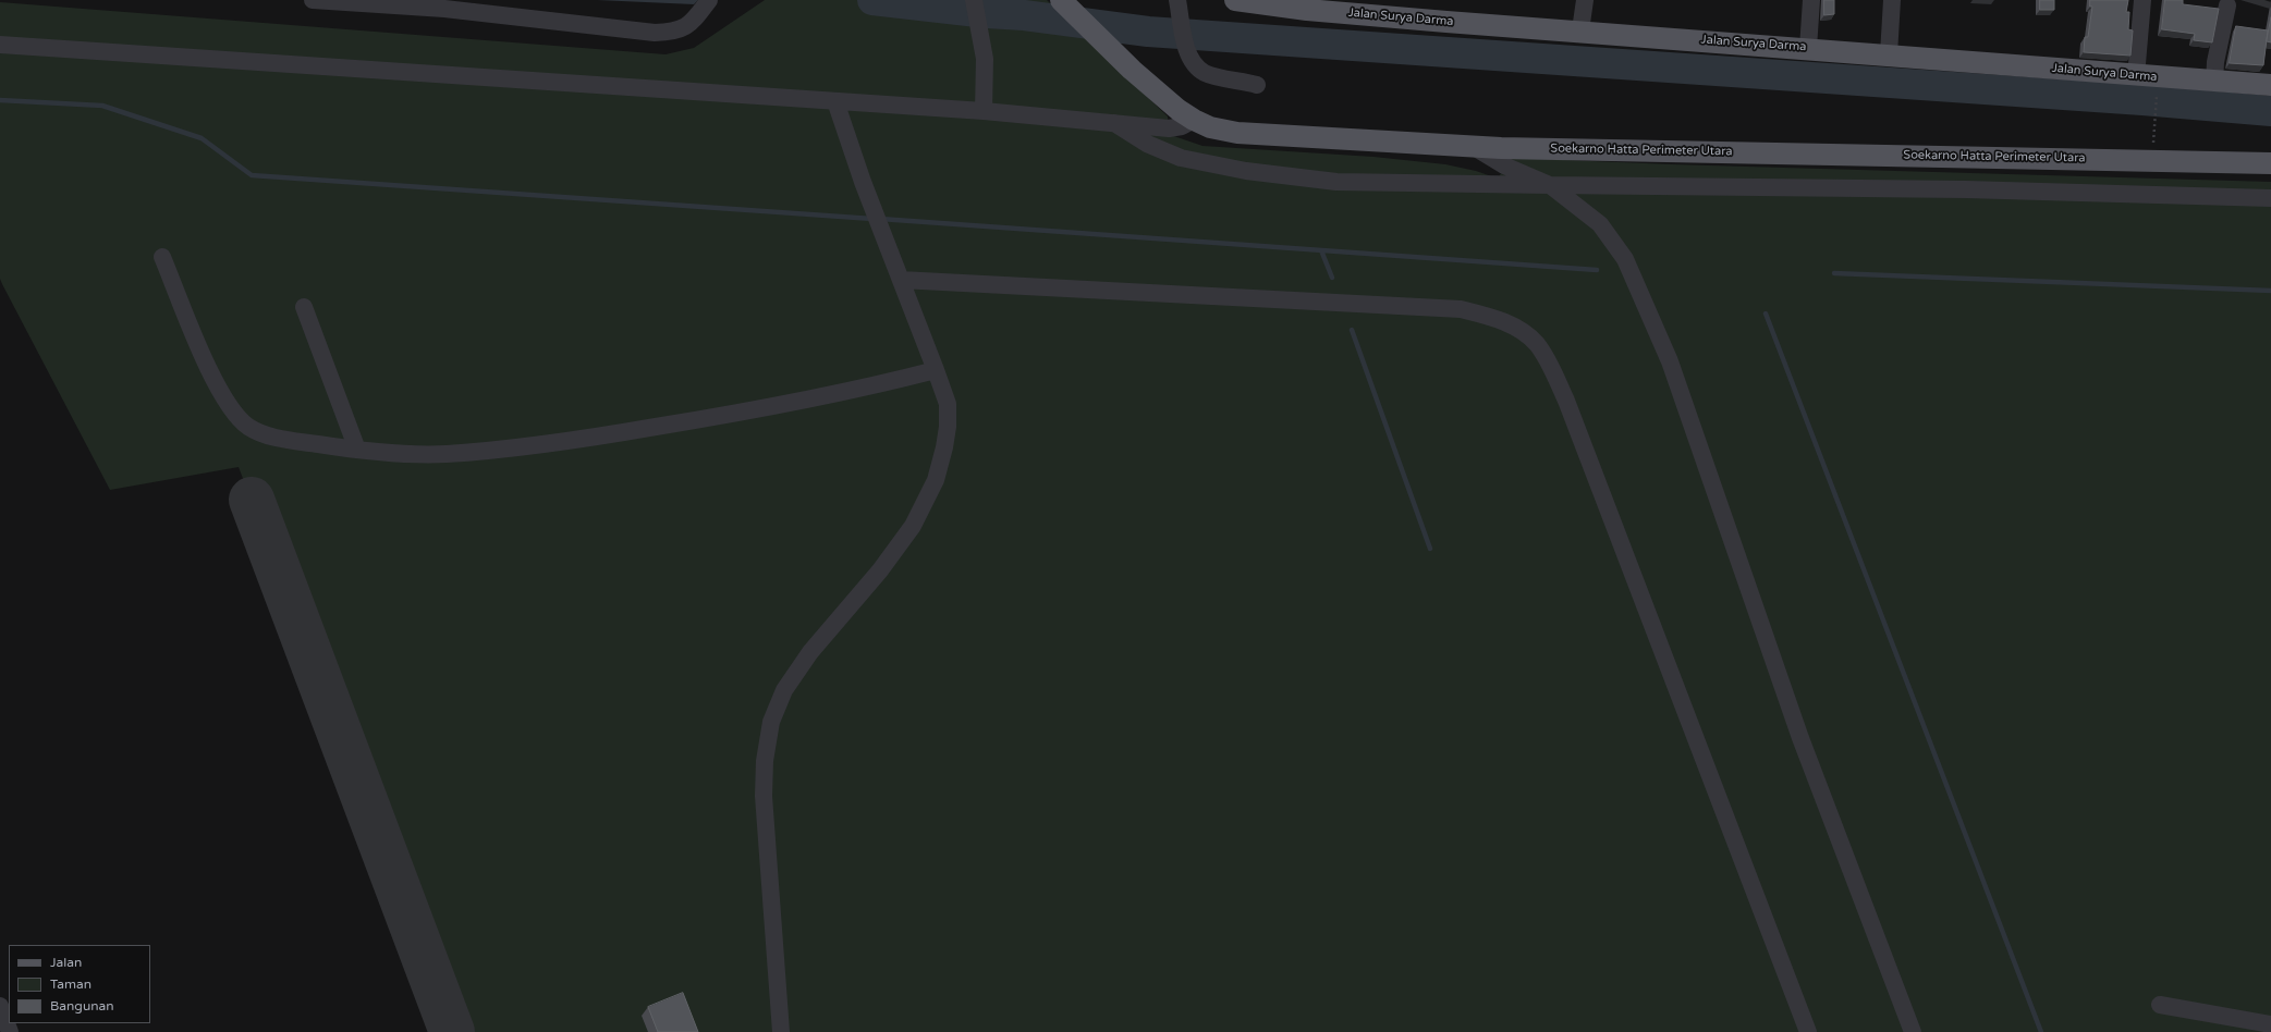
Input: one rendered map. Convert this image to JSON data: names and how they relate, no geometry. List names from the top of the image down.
{
  "streets": {
    "main road": ["Jalan Surya Darma", "Soekarno Hatta Perimeter Utara"]
  },
  "legend": ["Jalan", "Taman", "Bangunan"]
}
